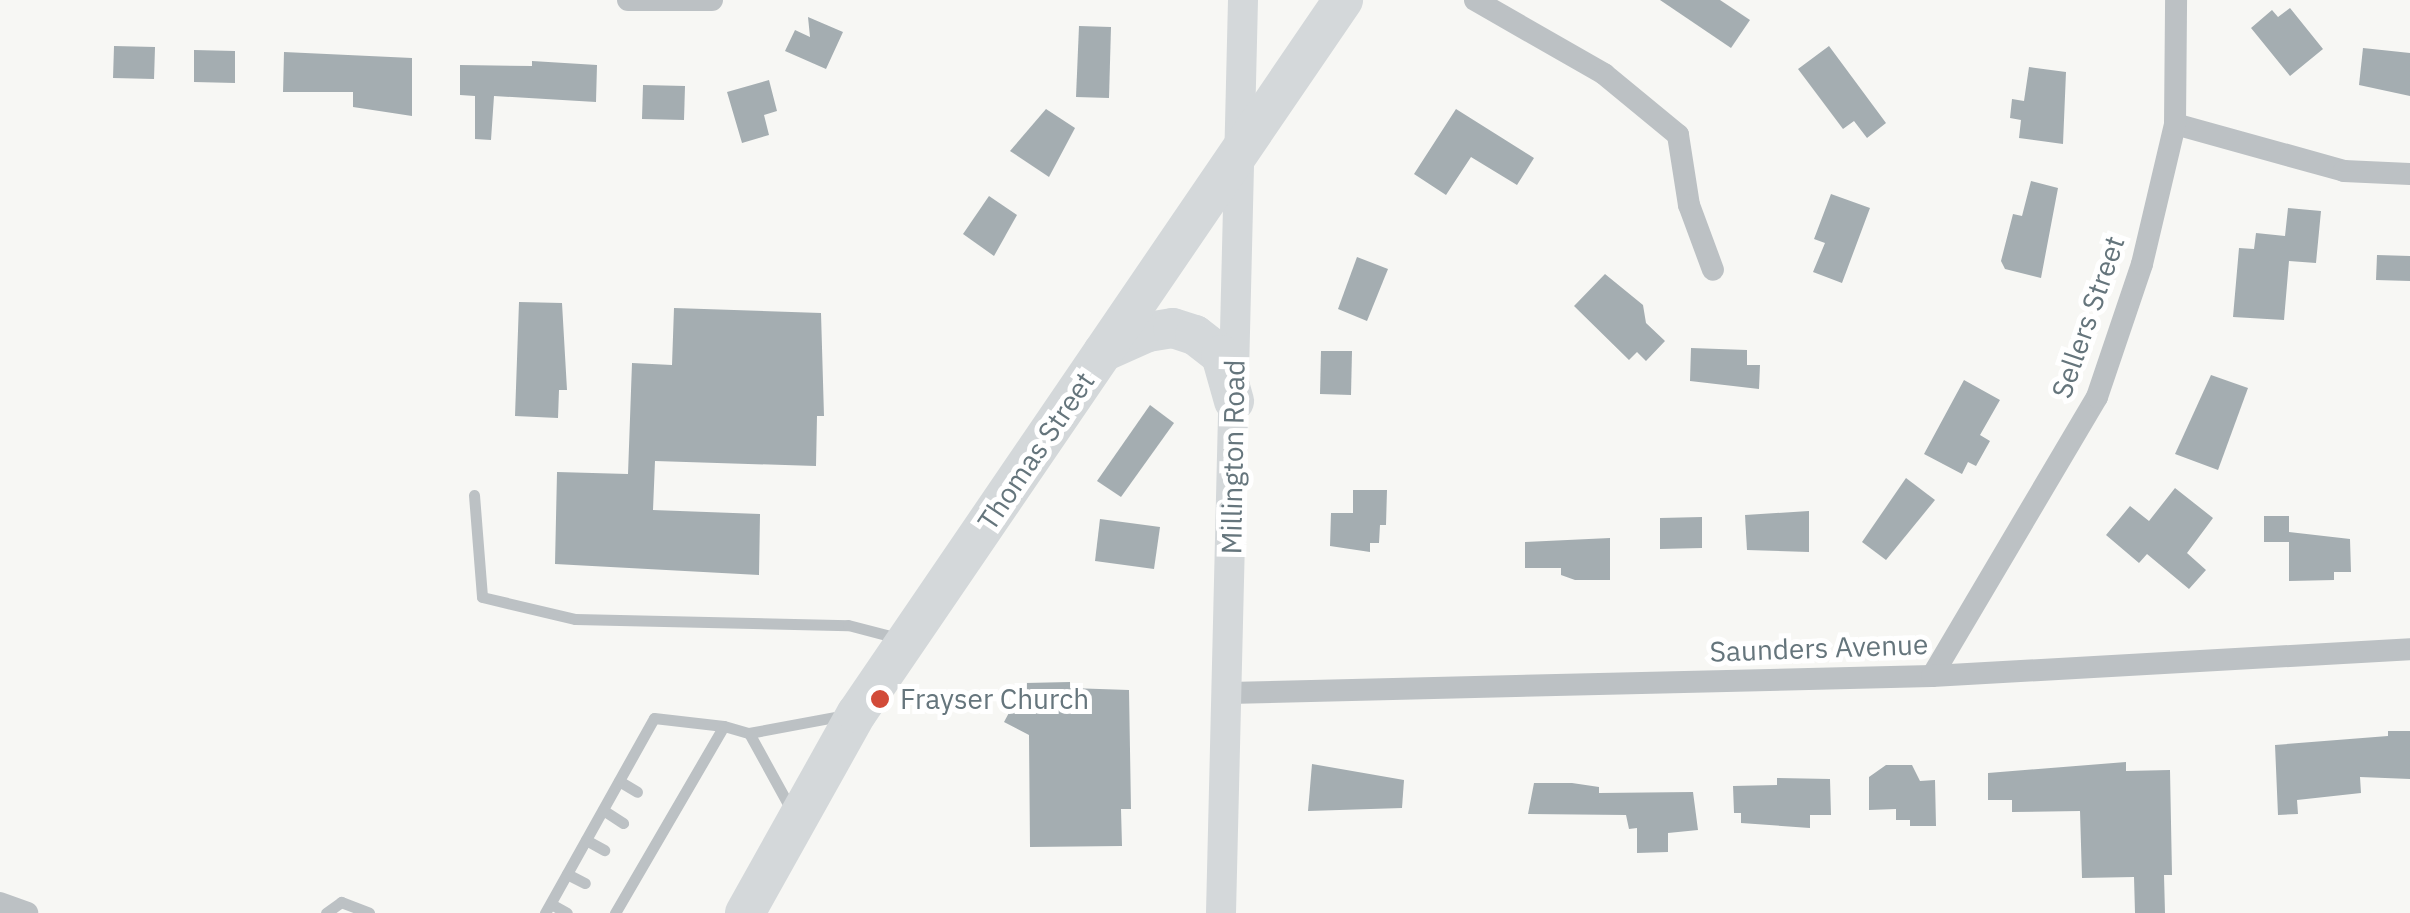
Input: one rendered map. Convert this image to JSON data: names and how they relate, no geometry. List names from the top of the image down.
{
  "streets": {
    "highway": ["Thomas Street"],
    "main road": ["Millington Road"],
    "street": ["Sellers Street", "Saunders Avenue"]
  },
  "crossings": [
    ["Sellers Street", "Saunders Avenue"],
    ["Thomas Street", "Millington Road"],
    ["Millington Road", "Saunders Avenue"]
  ],
  "places": ["Frayser Church"]
}
